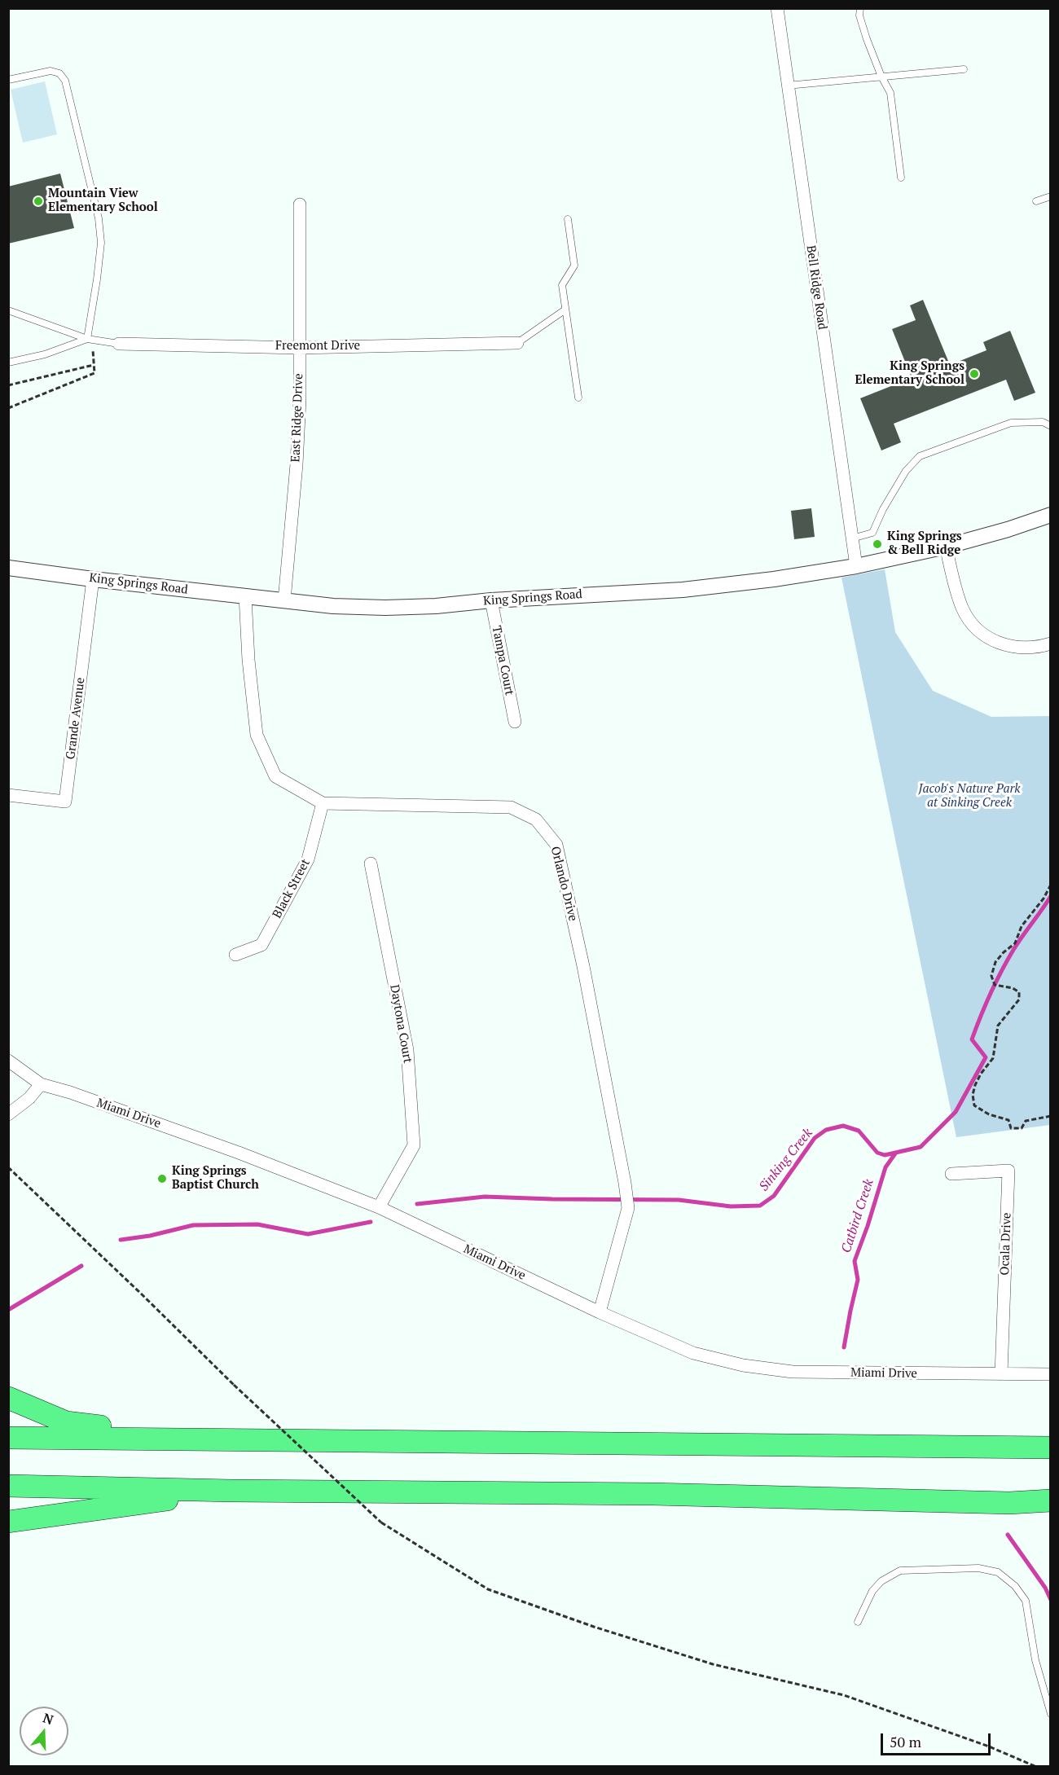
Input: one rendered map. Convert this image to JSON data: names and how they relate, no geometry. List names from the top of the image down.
{
  "streets": {
    "street": [
      "Bell Ridge Road",
      "Freemont Drive",
      "East Ridge Drive",
      "King Springs Road",
      "Tampa Court",
      "Grande Avenue",
      "Orlando Drive",
      "Black Street",
      "Daytona Court",
      "Miami Drive",
      "Ocala Drive"
    ]
  },
  "crossings": [
    ["Bell Ridge Road", "King Springs Road"],
    ["Freemont Drive", "East Ridge Drive"],
    ["East Ridge Drive", "King Springs Road"],
    ["King Springs Road", "Tampa Court"],
    ["King Springs Road", "Grande Avenue"],
    ["King Springs Road", "Orlando Drive"],
    ["Orlando Drive", "Black Street"],
    ["Orlando Drive", "Miami Drive"],
    ["Daytona Court", "Miami Drive"],
    ["Miami Drive", "Ocala Drive"]
  ],
  "water": ["Sinking Creek", "Catbird Creek"],
  "parks": ["Jacob's Nature Park at Sinking Creek"],
  "places": [
    "Mountain View Elementary School",
    "King Springs Elementary School",
    "King Springs & Bell Ridge",
    "King Springs Baptist Church"
  ],
  "scale_bar": "50 m",
  "north": "top"
}
